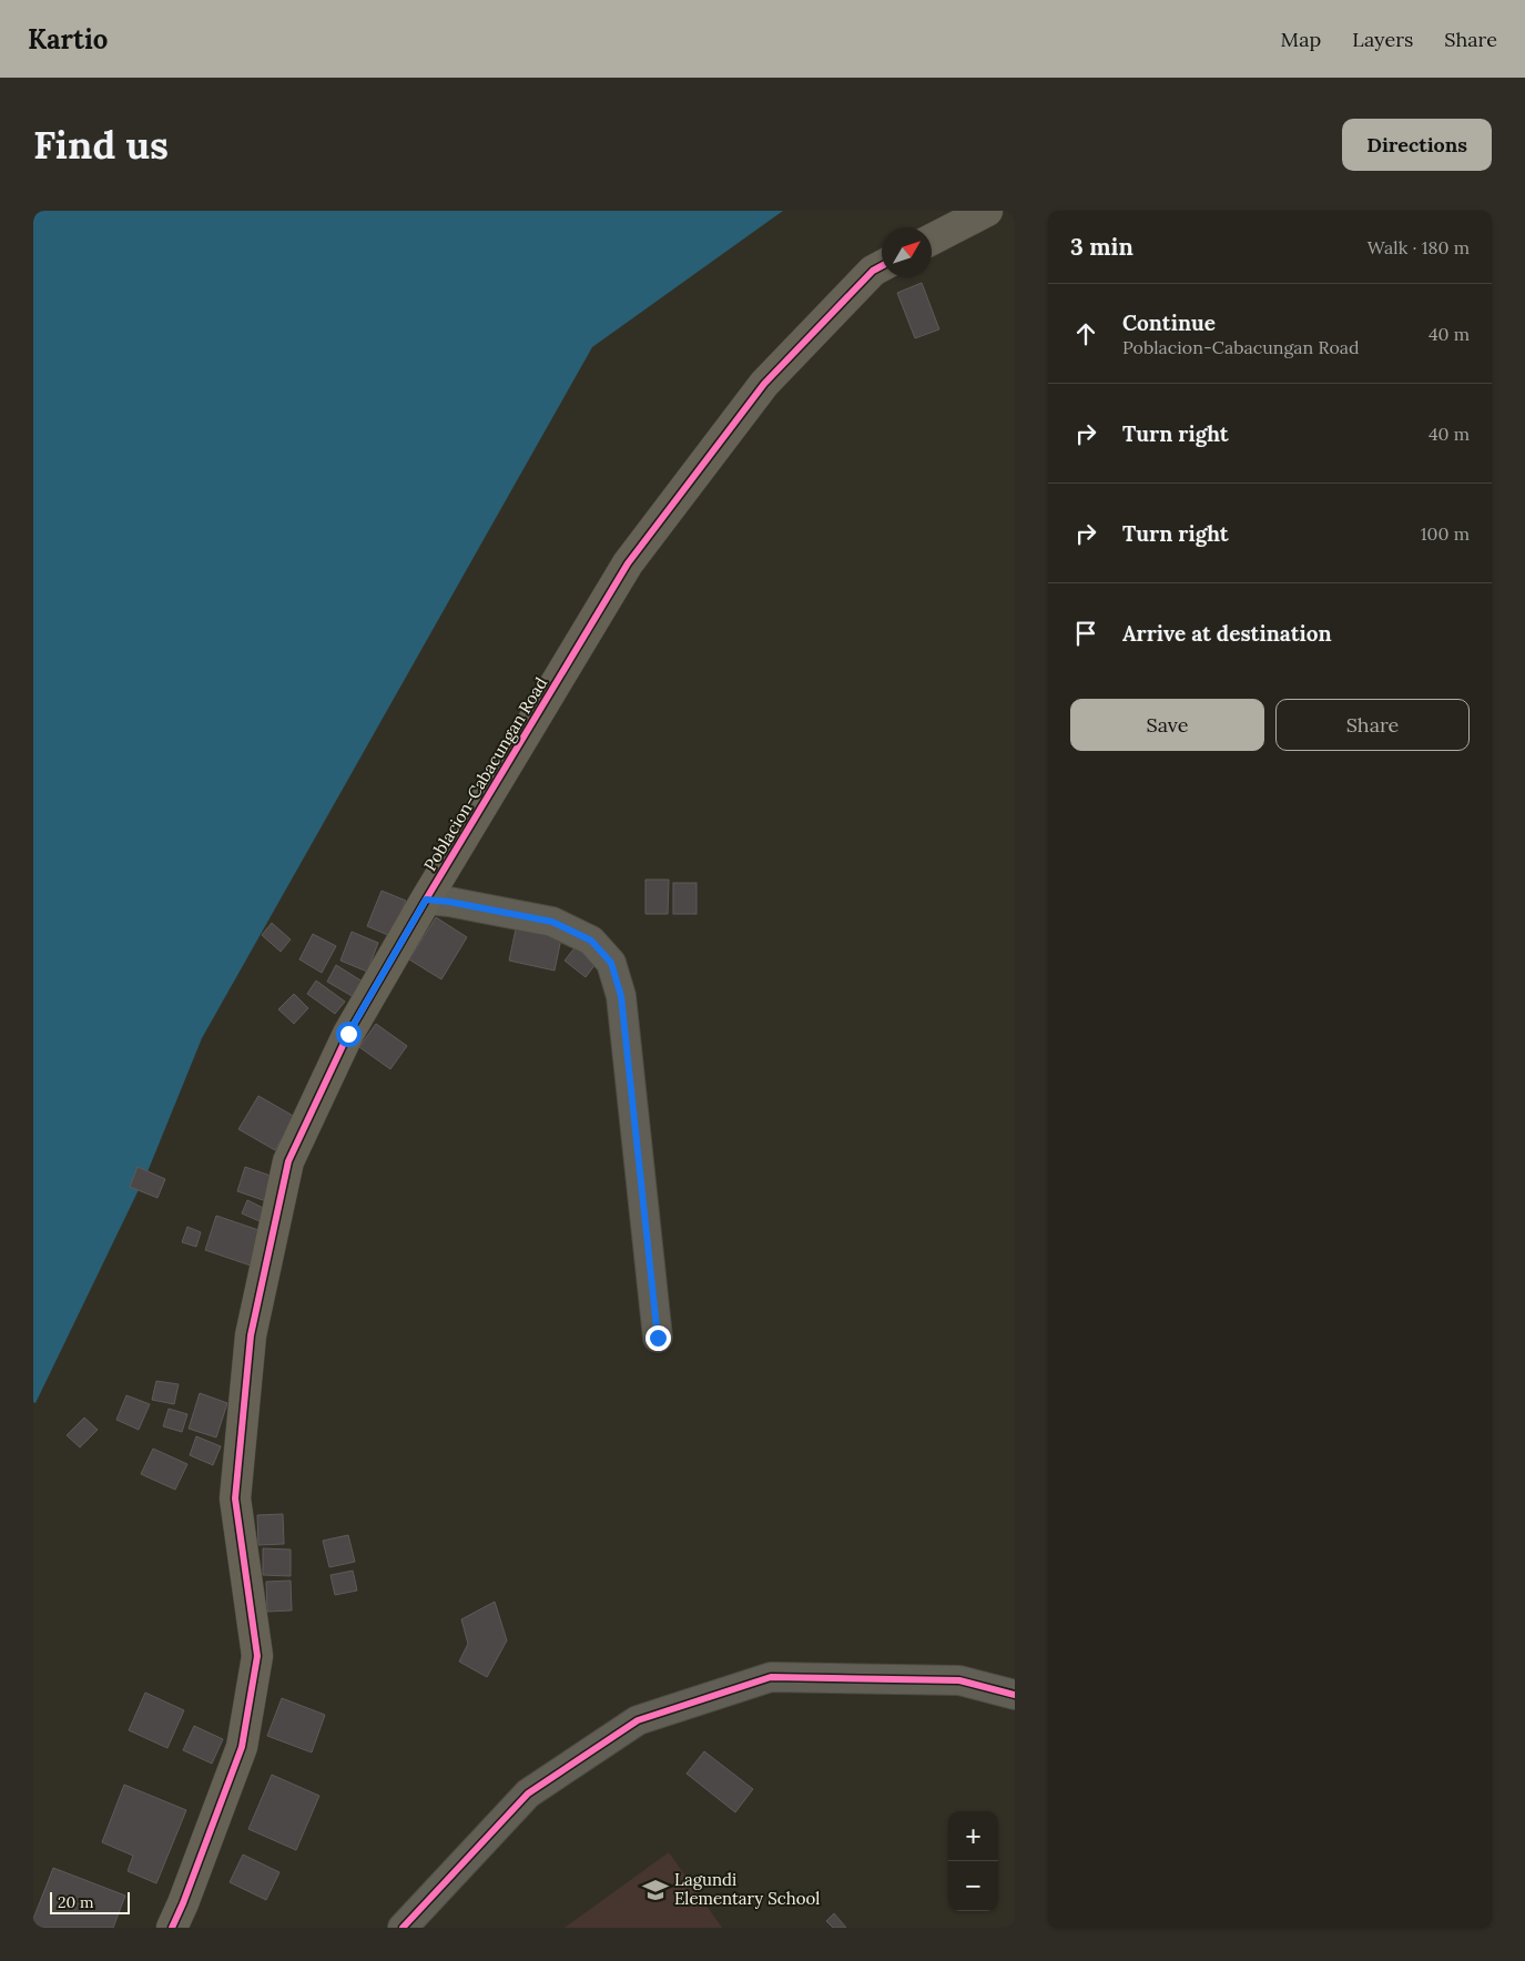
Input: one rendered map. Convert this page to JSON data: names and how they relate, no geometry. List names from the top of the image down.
{
  "streets": {
    "street": ["Poblacion-Cabacungan Road"]
  },
  "places": {
    "school or university": ["Lagundi Elementary School"]
  },
  "scale_bar": "20 m",
  "north": "top right",
  "page": {
    "header": "Kartio",
    "nav": ["Map", "Layers", "Share"],
    "buttons": [
      "Directions",
      ["Save", "Share"]
    ],
    "title": "Find us",
    "heading": ["3 min", "Walk · 180 m"],
    "list": [
      ["Continue", "Poblacion-Cabacungan Road", "40 m"],
      ["Turn right", "40 m"],
      ["Turn right", "100 m"],
      "Arrive at destination"
    ],
    "map_buttons": ["+", "−"],
    "scale": "20 m"
  }
}
